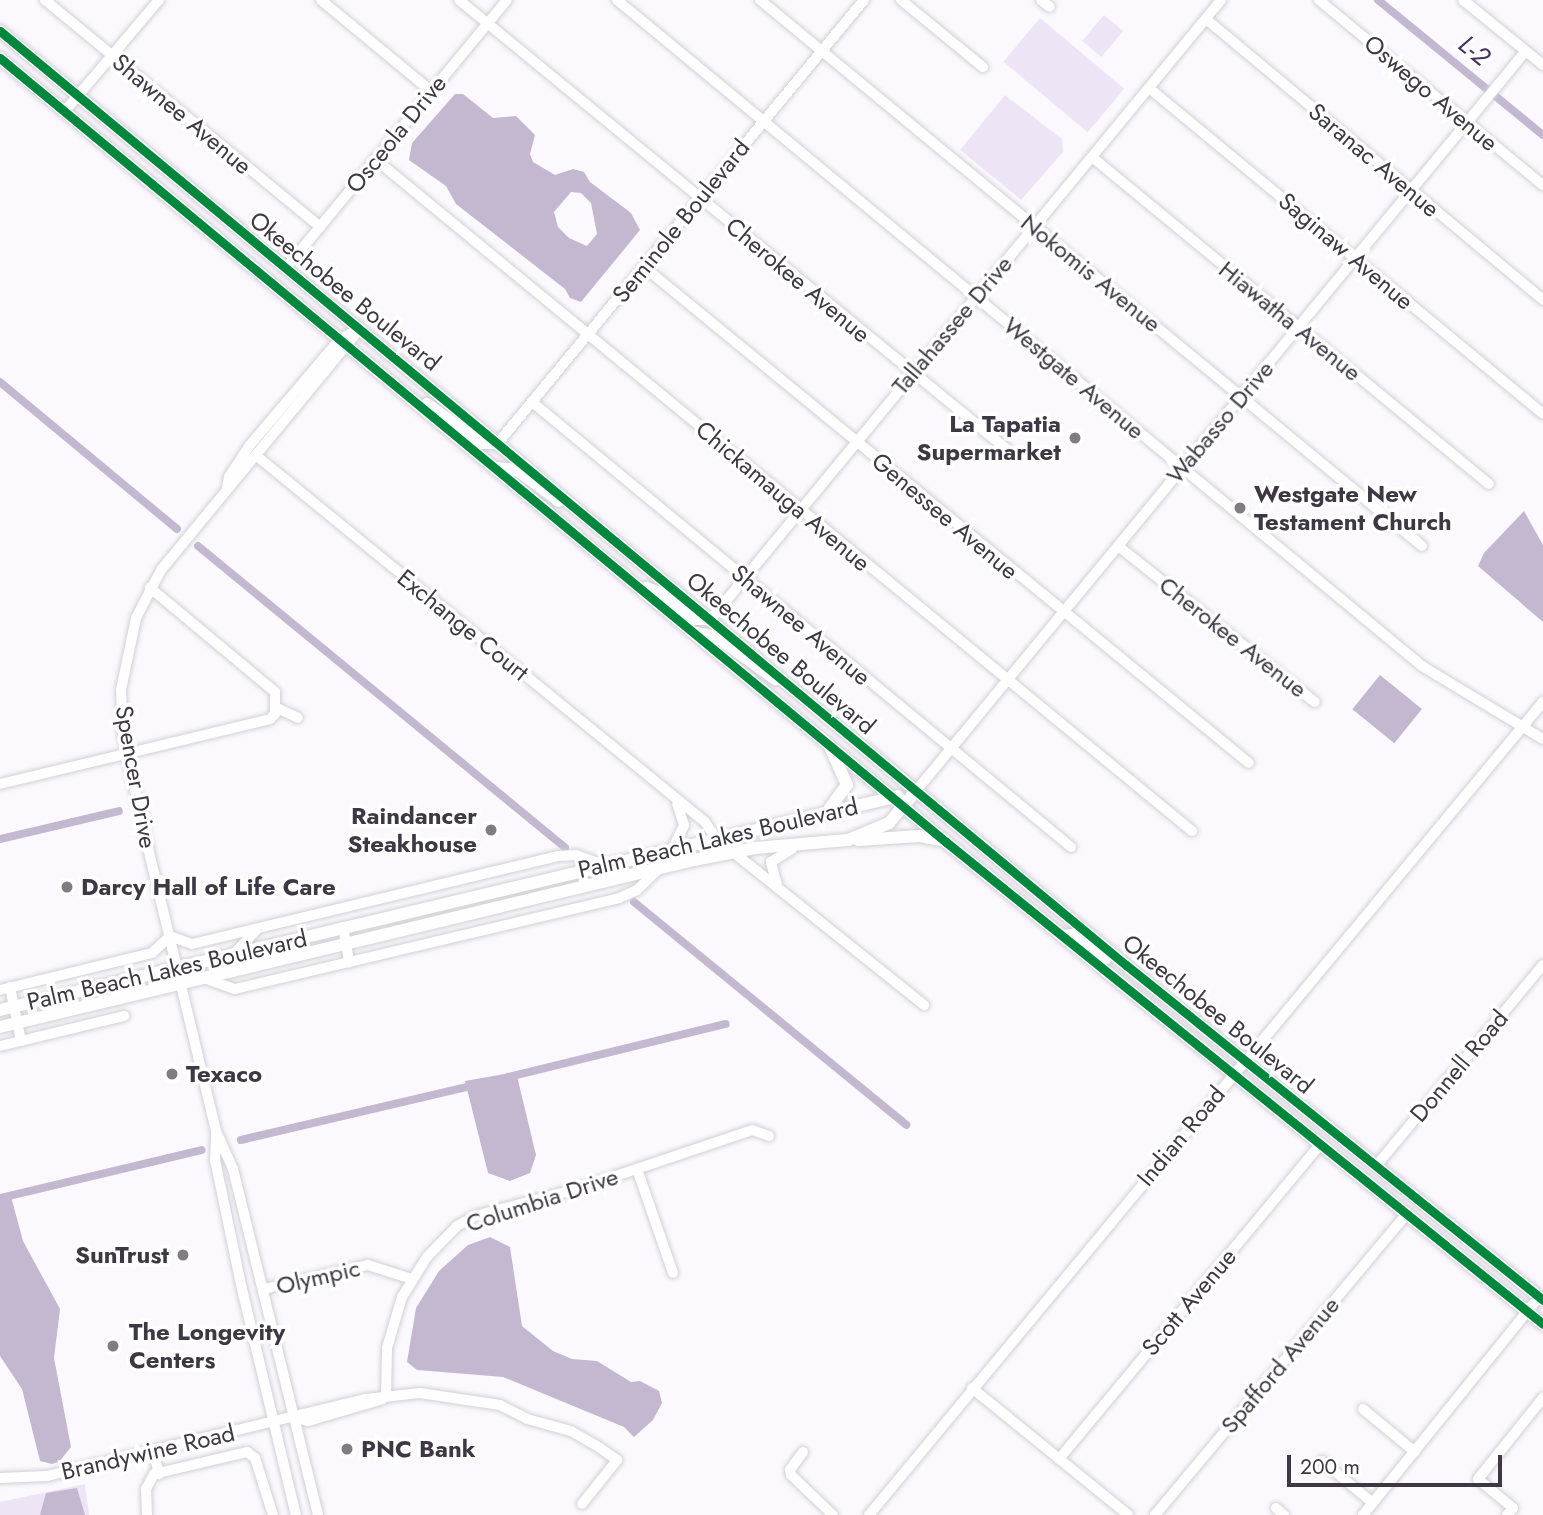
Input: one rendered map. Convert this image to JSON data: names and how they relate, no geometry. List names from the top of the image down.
{
  "streets": {
    "main road": ["Okeechobee Boulevard", "Palm Beach Lakes Boulevard"],
    "street": [
      "Oswego Avenue",
      "Shawnee Avenue",
      "Osceola Drive",
      "Saranac Avenue",
      "Seminole Boulevard",
      "Saginaw Avenue",
      "Nokomis Avenue",
      "Cherokee Avenue",
      "Hiawatha Avenue",
      "Tallahassee Drive",
      "Westgate Avenue",
      "Wabasso Drive",
      "Chickamauga Avenue",
      "Genessee Avenue",
      "Exchange Court",
      "Spencer Drive",
      "Donnell Road",
      "Indian Road",
      "Columbia Drive",
      "Olympic",
      "Scott Avenue",
      "Spafford Avenue",
      "Brandywine Road"
    ]
  },
  "crossings": [
    ["Oswego Avenue", "Wabasso Drive"],
    ["Shawnee Avenue", "Osceola Drive"],
    ["Shawnee Avenue", "Seminole Boulevard"],
    ["Shawnee Avenue", "Tallahassee Drive"],
    ["Shawnee Avenue", "Wabasso Drive"],
    ["Osceola Drive", "Cherokee Avenue"],
    ["Osceola Drive", "Okeechobee Boulevard"],
    ["Osceola Drive", "Chickamauga Avenue"],
    ["Saranac Avenue", "Tallahassee Drive"],
    ["Saranac Avenue", "Wabasso Drive"],
    ["Seminole Boulevard", "Nokomis Avenue"],
    ["Seminole Boulevard", "Cherokee Avenue"],
    ["Seminole Boulevard", "Okeechobee Boulevard"],
    ["Seminole Boulevard", "Westgate Avenue"],
    ["Seminole Boulevard", "Chickamauga Avenue"],
    ["Seminole Boulevard", "Genessee Avenue"],
    ["Saginaw Avenue", "Tallahassee Drive"],
    ["Saginaw Avenue", "Wabasso Drive"],
    ["Nokomis Avenue", "Tallahassee Drive"],
    ["Nokomis Avenue", "Wabasso Drive"],
    ["Cherokee Avenue", "Tallahassee Drive"],
    ["Cherokee Avenue", "Wabasso Drive"],
    ["Okeechobee Boulevard", "Tallahassee Drive"],
    ["Okeechobee Boulevard", "Wabasso Drive"],
    ["Okeechobee Boulevard", "Spencer Drive"],
    ["Okeechobee Boulevard", "Palm Beach Lakes Boulevard"],
    ["Okeechobee Boulevard", "Donnell Road"],
    ["Okeechobee Boulevard", "Indian Road"],
    ["Okeechobee Boulevard", "Scott Avenue"],
    ["Okeechobee Boulevard", "Spafford Avenue"],
    ["Hiawatha Avenue", "Tallahassee Drive"],
    ["Hiawatha Avenue", "Wabasso Drive"],
    ["Tallahassee Drive", "Westgate Avenue"],
    ["Tallahassee Drive", "Chickamauga Avenue"],
    ["Tallahassee Drive", "Genessee Avenue"],
    ["Westgate Avenue", "Wabasso Drive"],
    ["Westgate Avenue", "Indian Road"],
    ["Wabasso Drive", "Chickamauga Avenue"],
    ["Wabasso Drive", "Genessee Avenue"],
    ["Wabasso Drive", "Palm Beach Lakes Boulevard"],
    ["Exchange Court", "Spencer Drive"],
    ["Exchange Court", "Palm Beach Lakes Boulevard"],
    ["Spencer Drive", "Palm Beach Lakes Boulevard"],
    ["Columbia Drive", "Olympic"],
    ["Columbia Drive", "Brandywine Road"]
  ],
  "water": ["L-2"],
  "places": [
    "La Tapatia Supermarket",
    "Westgate New Testament Church",
    "Raindancer Steakhouse",
    "Darcy Hall of Life Care",
    "Texaco",
    "SunTrust",
    "The Longevity Centers",
    "PNC Bank"
  ],
  "scale_bar": "200 m"
}
